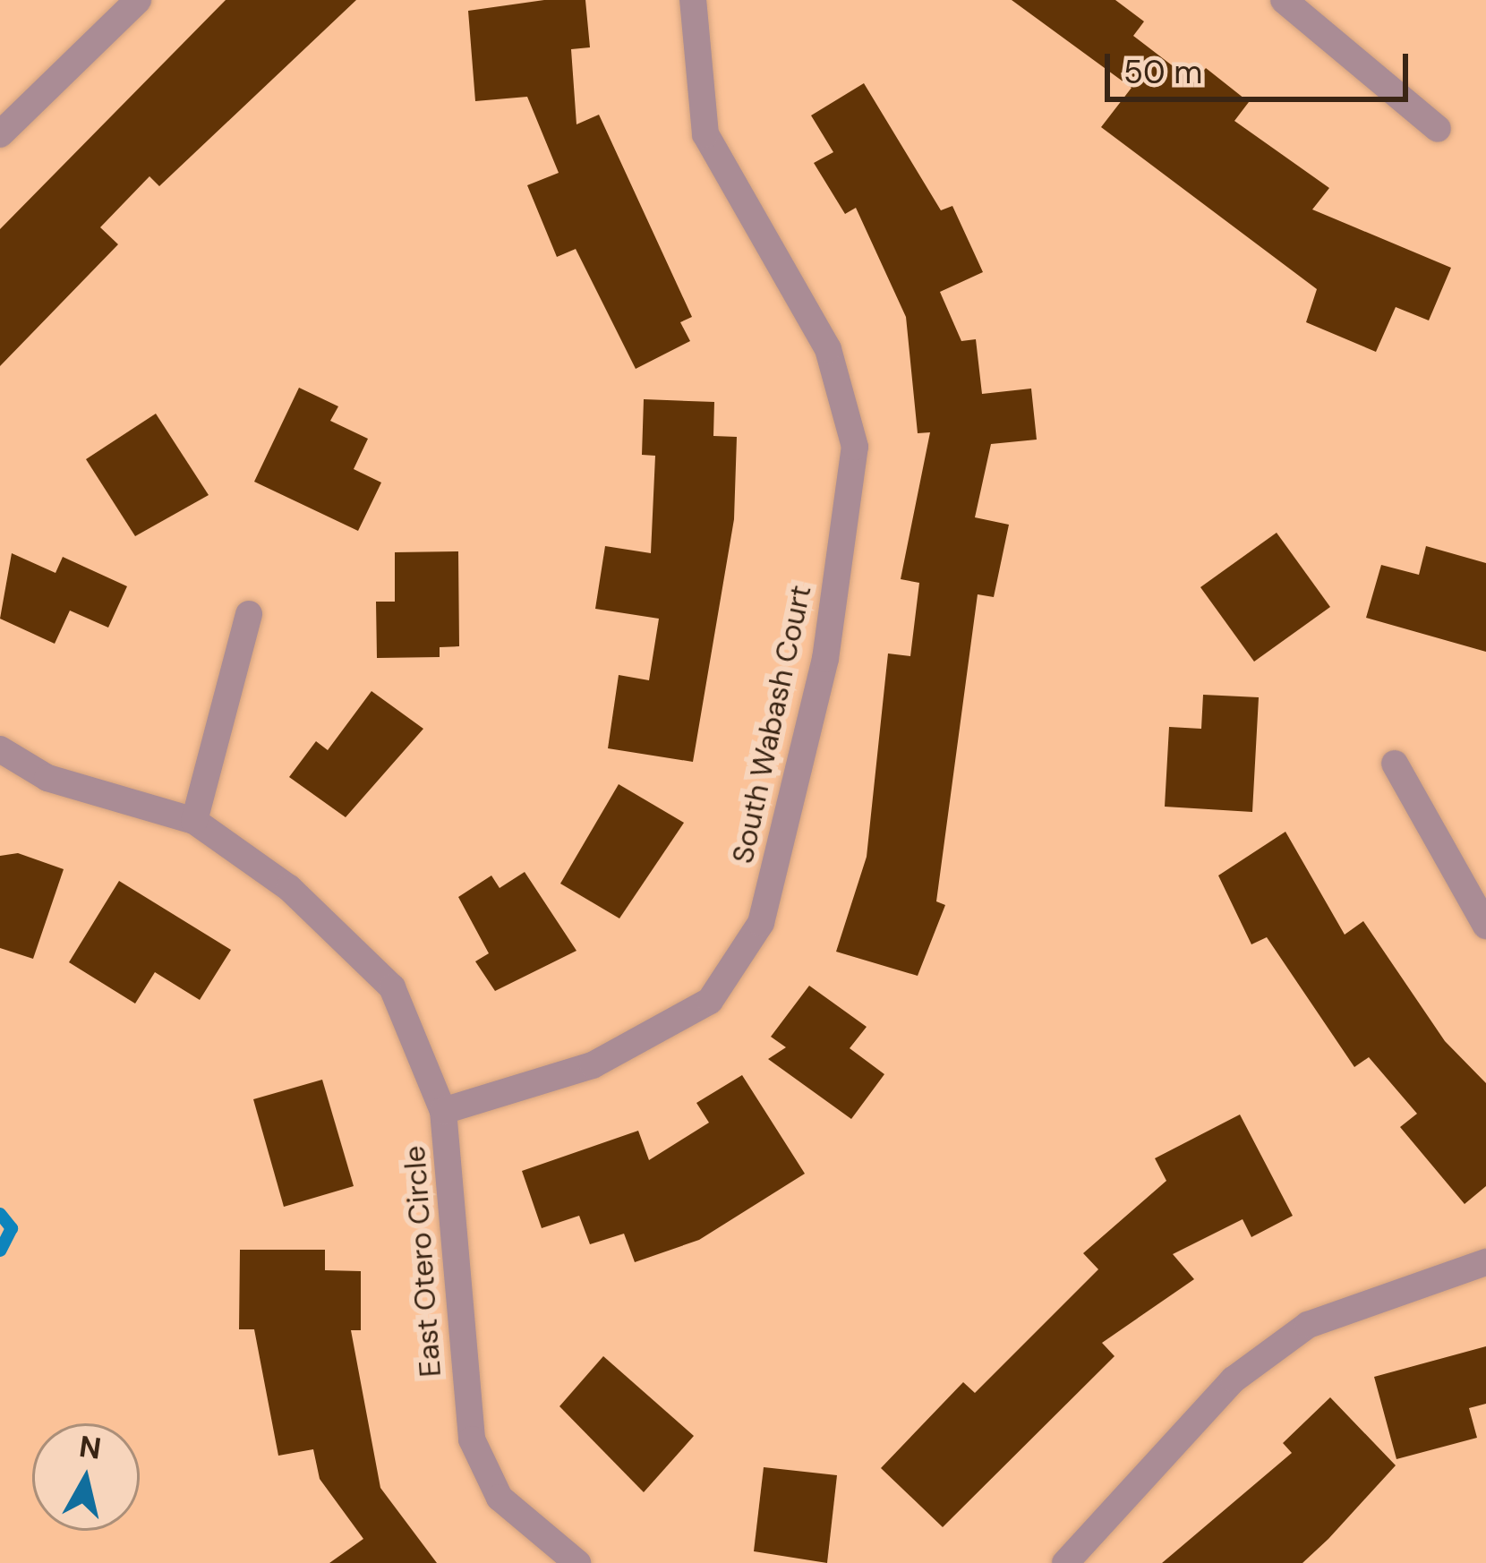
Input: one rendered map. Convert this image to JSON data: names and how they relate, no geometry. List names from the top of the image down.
{
  "streets": {
    "street": ["South Wabash Court", "East Otero Circle"]
  },
  "crossings": [
    ["South Wabash Court", "East Otero Circle"]
  ],
  "scale_bar": "50 m",
  "north": "top"
}
